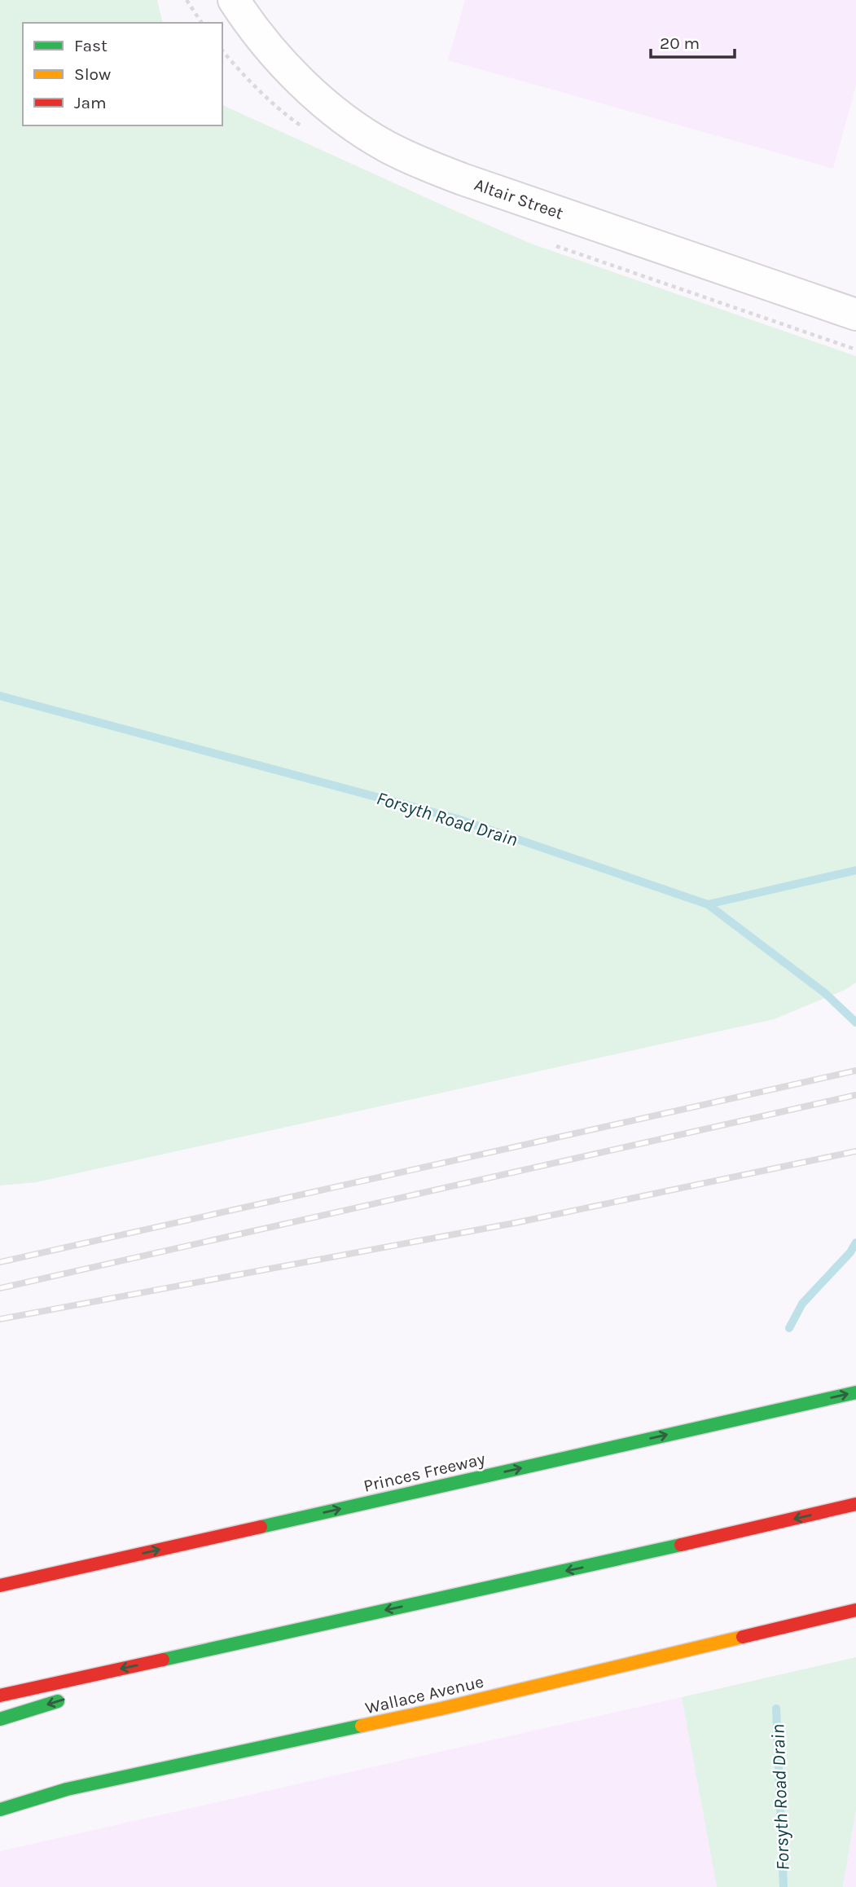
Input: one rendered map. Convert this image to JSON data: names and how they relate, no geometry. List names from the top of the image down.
{
  "streets": {
    "main road": ["Princes Freeway", "Wallace Avenue"],
    "street": ["Altair Street"]
  },
  "water": ["Forsyth Road Drain"],
  "legend": ["Fast", "Slow", "Jam"],
  "scale_bar": "20 m"
}
